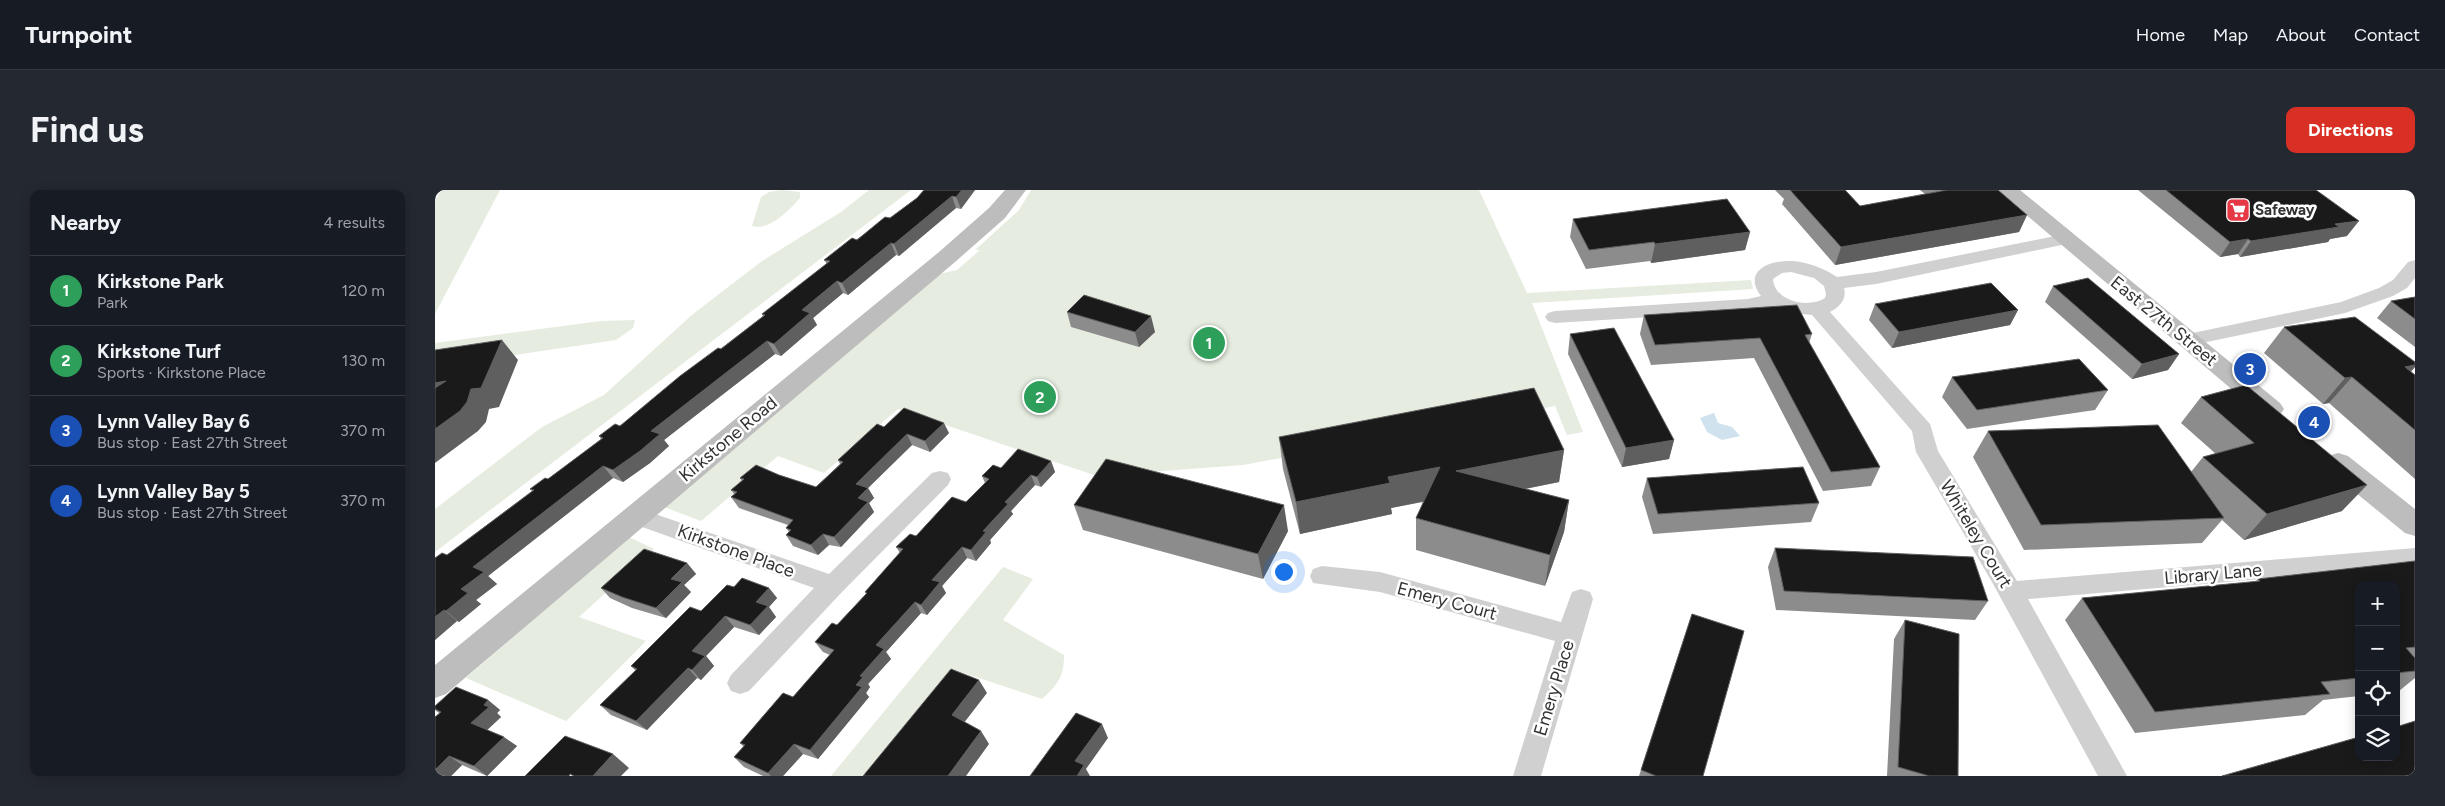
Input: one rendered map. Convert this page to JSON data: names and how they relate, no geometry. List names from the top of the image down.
{
  "streets": {
    "street": [
      "East 27th Street",
      "Kirkstone Road",
      "Whiteley Court",
      "Kirkstone Place",
      "Library Lane",
      "Emery Court",
      "Emery Place"
    ]
  },
  "crossings": [
    ["Kirkstone Road", "Kirkstone Place"],
    ["Whiteley Court", "Library Lane"],
    ["Emery Court", "Emery Place"]
  ],
  "places": {
    "supermarket": ["Safeway"]
  },
  "page": {
    "header": "Turnpoint",
    "nav": [
      "Home",
      "Map",
      "About",
      "Contact"
    ],
    "buttons": "Directions",
    "title": "Find us",
    "heading": ["Nearby", "4 results"],
    "list": [
      {
        "mark": "1",
        "name": "Kirkstone Park",
        "note": "Park",
        "value": "120 m"
      },
      {
        "mark": "2",
        "name": "Kirkstone Turf",
        "note": "Sports · Kirkstone Place",
        "value": "130 m"
      },
      {
        "mark": "3",
        "name": "Lynn Valley Bay 6",
        "note": "Bus stop · East 27th Street",
        "value": "370 m"
      },
      {
        "mark": "4",
        "name": "Lynn Valley Bay 5",
        "note": "Bus stop · East 27th Street",
        "value": "370 m"
      }
    ],
    "pins": [
      "1",
      "3",
      "2",
      "4"
    ],
    "map_buttons": ["+", "−"]
  }
}
